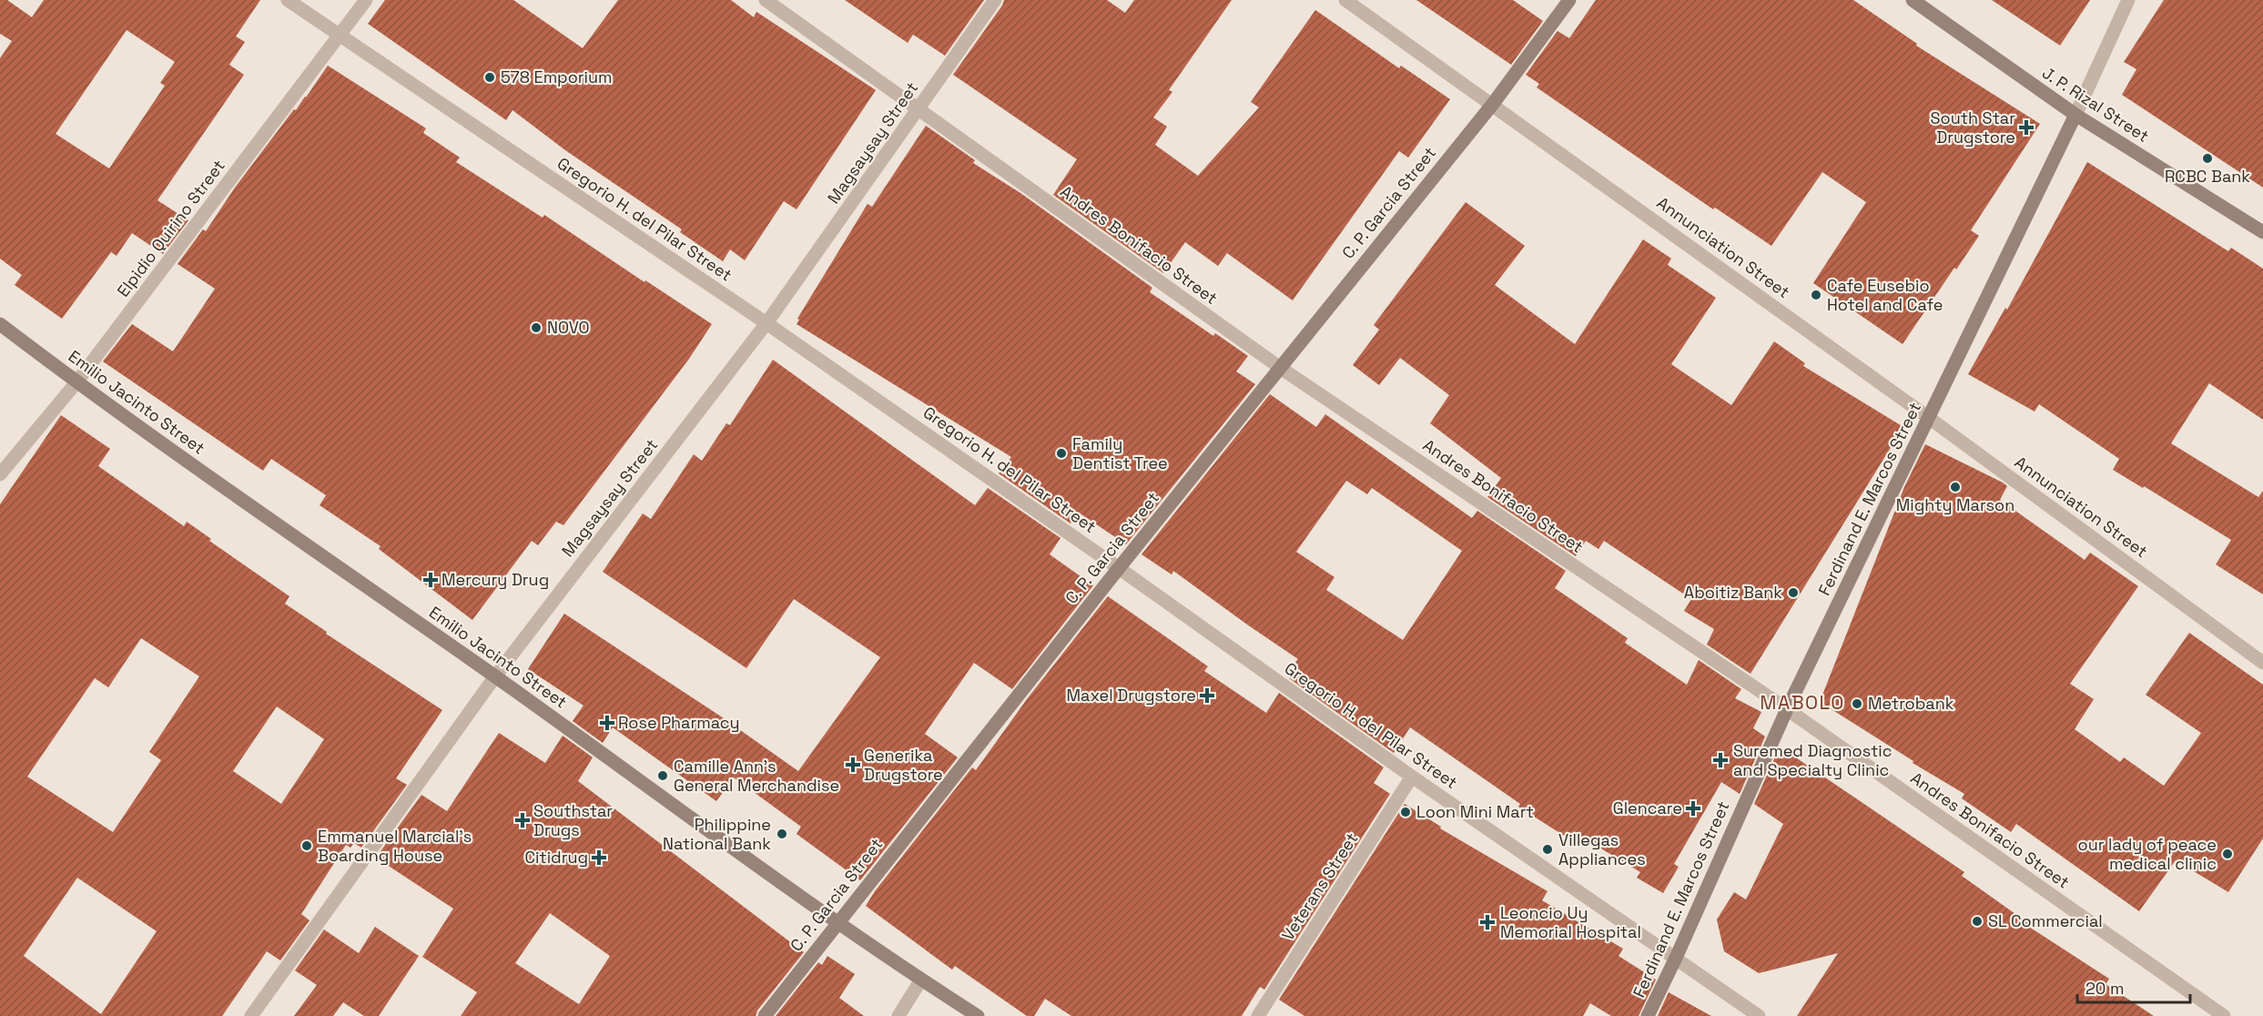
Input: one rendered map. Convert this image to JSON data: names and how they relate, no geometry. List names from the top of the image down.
{
  "streets": {
    "main road": [
      "J. P. Rizal Street",
      "C. P. Garcia Street",
      "Emilio Jacinto Street",
      "Ferdinand E. Marcos Street"
    ],
    "street": [
      "Magsaysay Street",
      "Gregorio H. del Pilar Street",
      "Elpidio Quirino Street",
      "Andres Bonifacio Street",
      "Annunciation Street",
      "Veterans Street"
    ]
  },
  "crossings": [
    ["J. P. Rizal Street", "Ferdinand E. Marcos Street"],
    ["Magsaysay Street", "Gregorio H. del Pilar Street"],
    ["Magsaysay Street", "Andres Bonifacio Street"],
    ["Magsaysay Street", "Emilio Jacinto Street"],
    ["C. P. Garcia Street", "Gregorio H. del Pilar Street"],
    ["C. P. Garcia Street", "Andres Bonifacio Street"],
    ["C. P. Garcia Street", "Annunciation Street"],
    ["C. P. Garcia Street", "Emilio Jacinto Street"],
    ["Gregorio H. del Pilar Street", "Elpidio Quirino Street"],
    ["Gregorio H. del Pilar Street", "Ferdinand E. Marcos Street"],
    ["Gregorio H. del Pilar Street", "Veterans Street"],
    ["Elpidio Quirino Street", "Emilio Jacinto Street"],
    ["Andres Bonifacio Street", "Ferdinand E. Marcos Street"],
    ["Annunciation Street", "Ferdinand E. Marcos Street"]
  ],
  "districts": ["MABOLO"],
  "places": {
    "other": [
      "578 Emporium",
      "RCBC Bank",
      "Cafe Eusebio Hotel and Cafe",
      "NOVO",
      "Family Dentist Tree",
      "Mighty Marson",
      "Aboitiz Bank",
      "Metrobank",
      "Camille Ann's General Merchandise",
      "Loon Mini Mart",
      "Philippine National Bank",
      "Emmanuel Marcial's Boarding House",
      "Villegas Appliances",
      "our lady of peace medical clinic",
      "SL Commercial"
    ],
    "health": [
      "South Star Drugstore",
      "Mercury Drug",
      "Maxel Drugstore",
      "Rose Pharmacy",
      "Suremed Diagnostic and Specialty Clinic",
      "Generika Drugstore",
      "Glencare",
      "Southstar Drugs",
      "Citidrug",
      "Leoncio Uy Memorial Hospital"
    ]
  },
  "scale_bar": "20 m"
}
